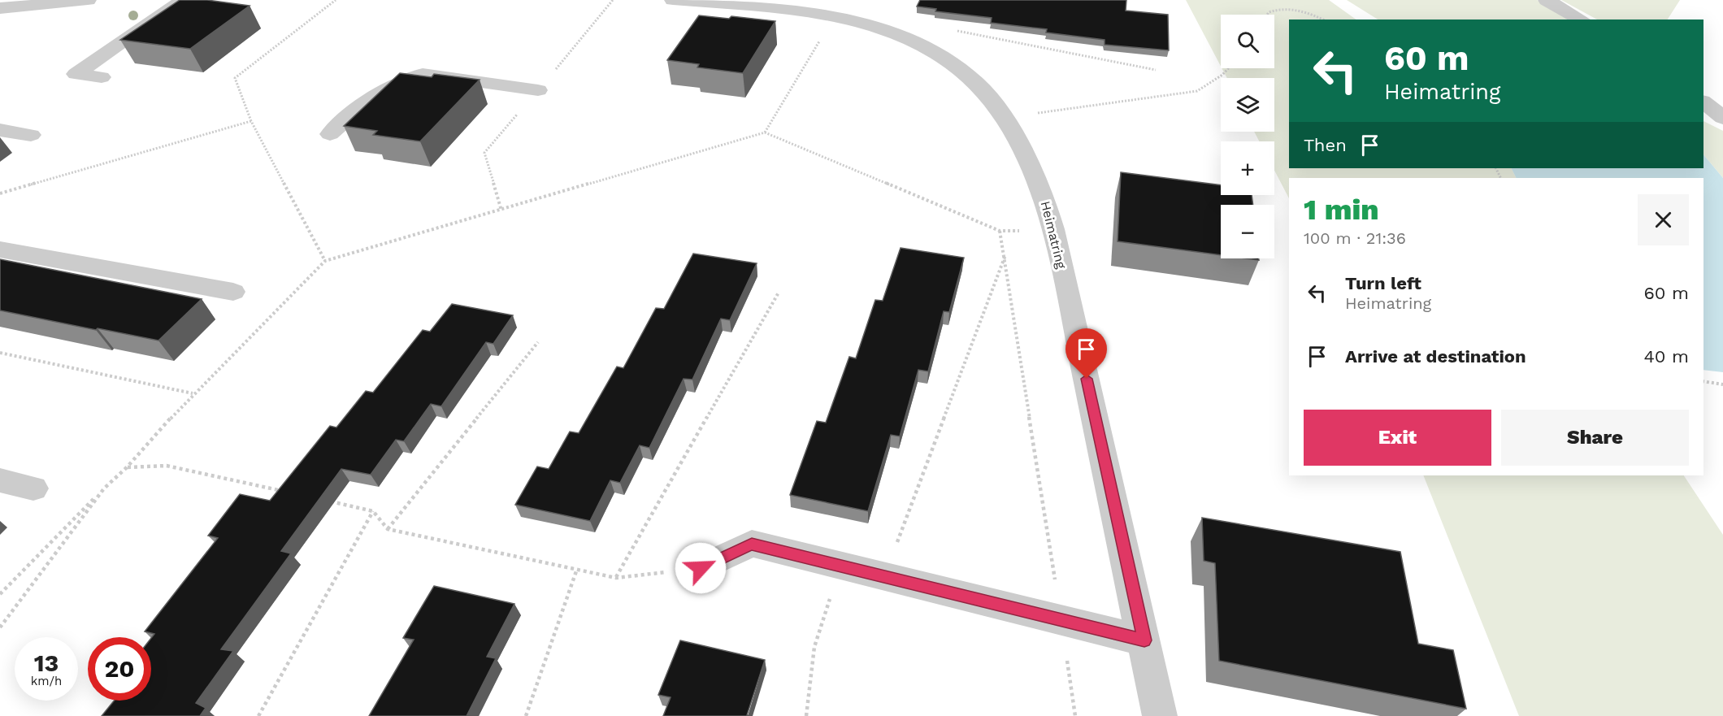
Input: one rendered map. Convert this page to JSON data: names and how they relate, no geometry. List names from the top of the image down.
{
  "streets": {
    "street": ["Heimatring"]
  },
  "page": {
    "map_buttons": ["+", "−"],
    "turn": ["60 m", "Heimatring"],
    "then": "Then",
    "heading": ["1 min", "100 m · 21:36"],
    "list": [
      {
        "name": "Turn left",
        "note": "Heimatring",
        "value": "60 m"
      },
      {
        "name": "Arrive at destination",
        "value": "40 m"
      }
    ],
    "buttons": ["Exit", "Share"],
    "speed": "13 km/h",
    "limit": "20"
  }
}
